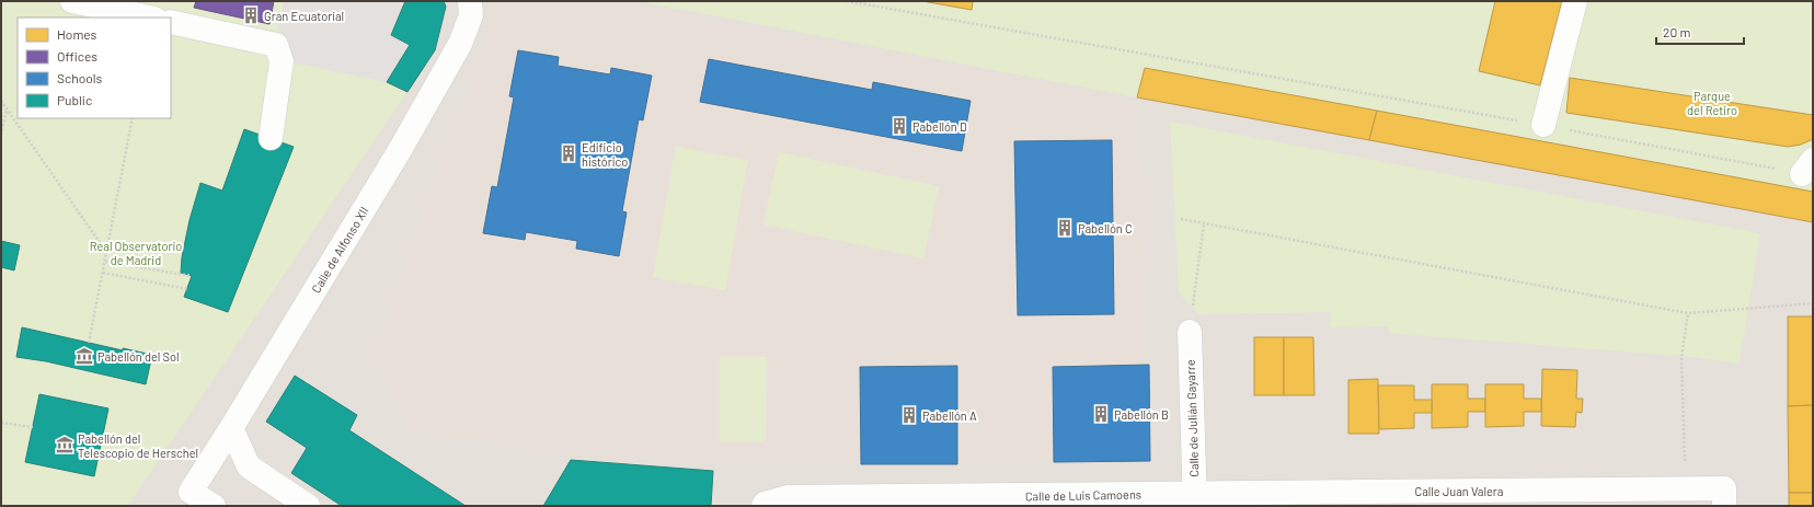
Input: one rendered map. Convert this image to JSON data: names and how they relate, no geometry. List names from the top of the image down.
{
  "streets": {
    "street": [
      "Calle de Alfonso XII",
      "Calle de Julián Gayarre",
      "Calle Juan Valera",
      "Calle de Luis Camoens"
    ]
  },
  "crossings": [
    ["Calle de Julián Gayarre", "Calle Juan Valera"],
    ["Calle de Julián Gayarre", "Calle de Luis Camoens"],
    ["Calle Juan Valera", "Calle de Luis Camoens"]
  ],
  "parks": ["Parque del Retiro", "Real Observatorio de Madrid"],
  "places": {
    "building": [
      "Gran Ecuatorial",
      "Pabellón D",
      "Edificio histórico",
      "Pabellón C",
      "Pabellón B",
      "Pabellón A"
    ],
    "museum": ["Pabellón del Sol", "Pabellón del Telescopio de Herschel"]
  },
  "legend": [
    "Homes",
    "Offices",
    "Schools",
    "Public"
  ],
  "scale_bar": "20 m"
}
